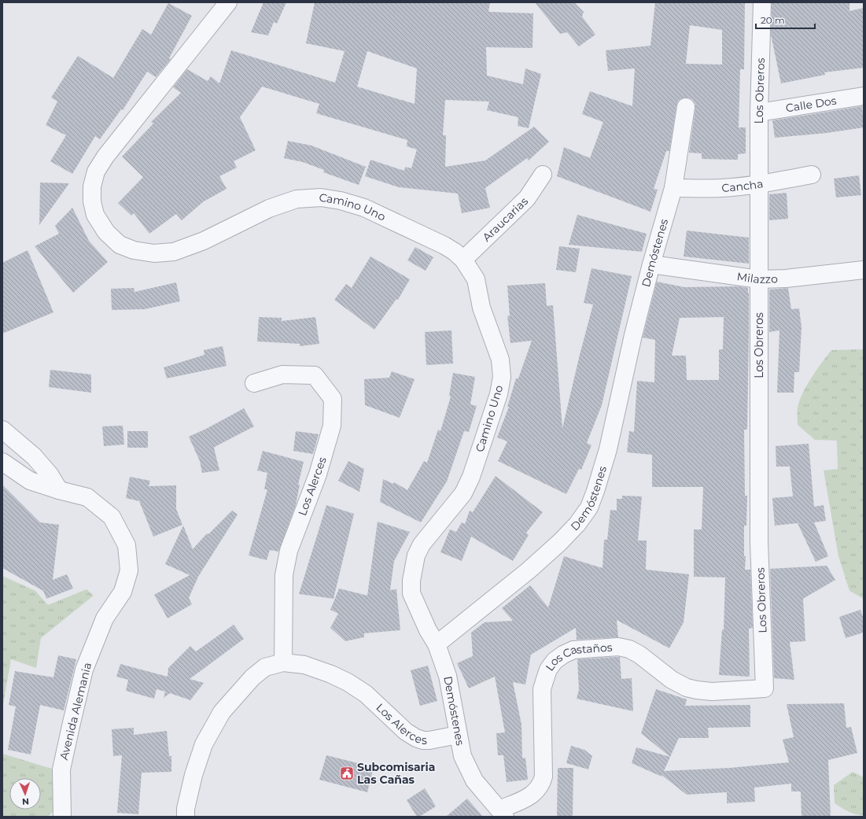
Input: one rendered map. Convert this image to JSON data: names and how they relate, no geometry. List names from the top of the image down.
{
  "streets": {
    "street": [
      "Los Obreros",
      "Calle Dos",
      "Cancha",
      "Camino Uno",
      "Araucarias",
      "Demóstenes",
      "Milazzo",
      "Los Alerces",
      "Los Castaños",
      "Avenida Alemania"
    ]
  },
  "crossings": [
    ["Los Obreros", "Calle Dos"],
    ["Los Obreros", "Cancha"],
    ["Los Obreros", "Milazzo"],
    ["Los Obreros", "Los Castaños"],
    ["Cancha", "Demóstenes"],
    ["Camino Uno", "Araucarias"],
    ["Camino Uno", "Demóstenes"],
    ["Demóstenes", "Milazzo"],
    ["Demóstenes", "Los Alerces"],
    ["Demóstenes", "Los Castaños"]
  ],
  "places": {
    "public building": ["Subcomisaria Las Cañas"]
  },
  "scale_bar": "20 m",
  "north": "bottom"
}
